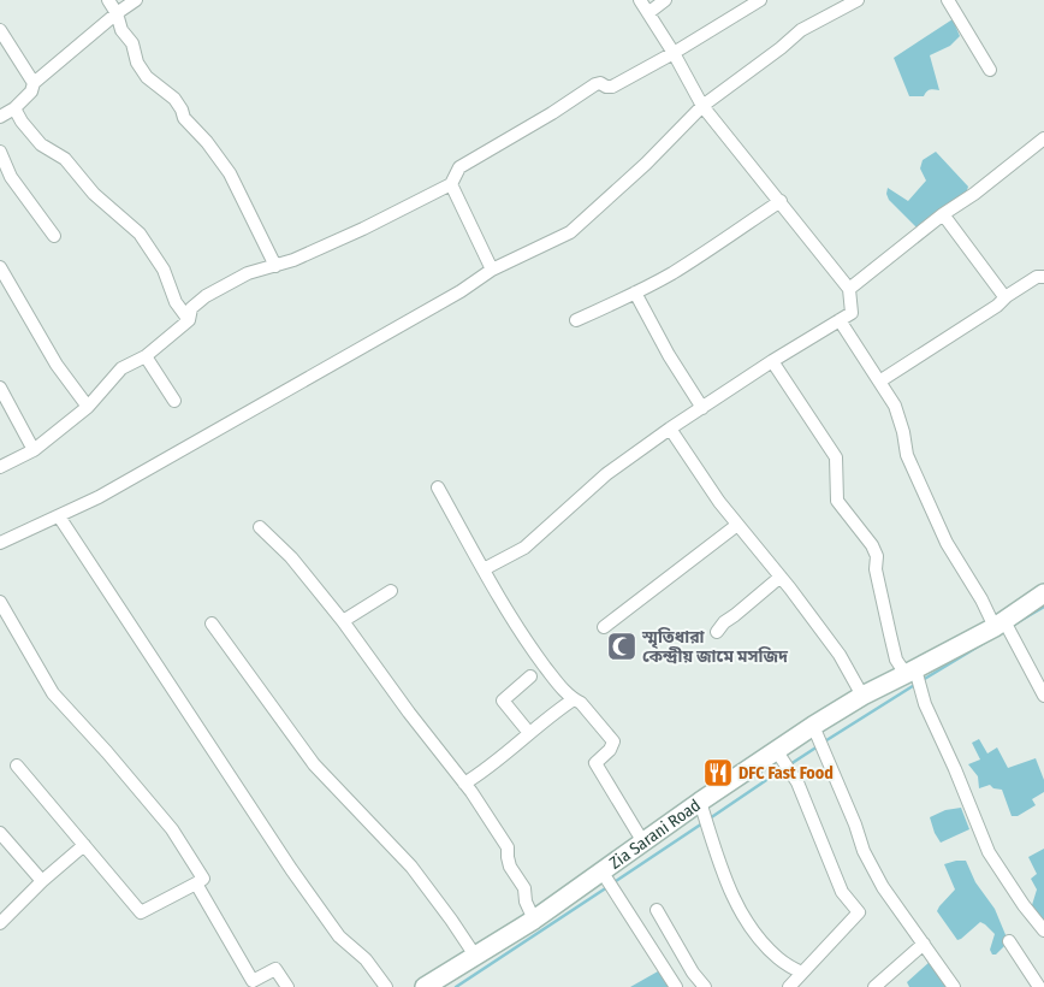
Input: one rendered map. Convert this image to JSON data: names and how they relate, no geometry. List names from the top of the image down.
{
  "streets": {
    "main road": ["Zia Sarani Road"]
  },
  "places": {
    "mosque": ["স্মৃতিধারা কেন্দ্রীয় জামে মসজিদ"],
    "restaurant": ["DFC Fast Food"]
  }
}
